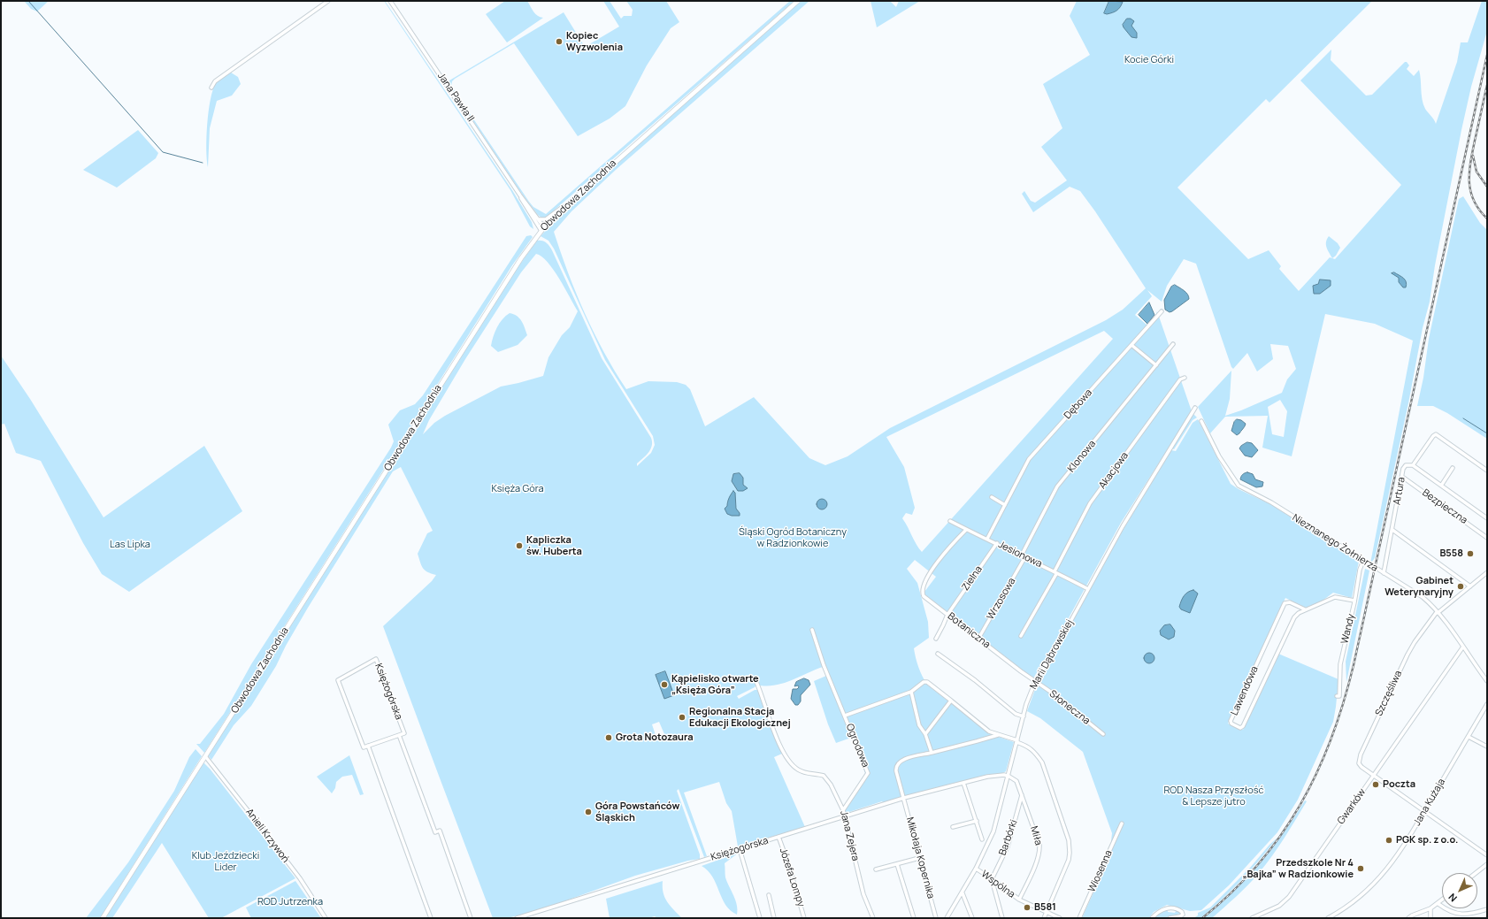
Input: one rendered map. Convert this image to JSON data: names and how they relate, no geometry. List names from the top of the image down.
{
  "streets": {
    "main road": ["Obwodowa Zachodnia"],
    "street": [
      "Jana Pawła II",
      "Dębowa",
      "Klonowa",
      "Akacjowa",
      "Artura",
      "Bezpieczna",
      "Nieznanego Żołnierza",
      "Jesionowa",
      "Zielna",
      "Wrzosowa",
      "Wandy",
      "Botaniczna",
      "Marii Dąbrowskiej",
      "Lawendowa",
      "Księżogórska",
      "Szczęśliwa",
      "Słoneczna",
      "Ogrodowa",
      "Jana Kużaja",
      "Gwarków",
      "Anieli Krzywoń",
      "Jana Zejera",
      "Miła",
      "Barbórki",
      "Mikołaja Kopernika",
      "Wiosenna",
      "Józefa Lompy",
      "Wspólna"
    ]
  },
  "crossings": [
    ["Jana Pawła II", "Obwodowa Zachodnia"],
    ["Obwodowa Zachodnia", "Anieli Krzywoń"],
    ["Dębowa", "Jesionowa"],
    ["Klonowa", "Jesionowa"],
    ["Akacjowa", "Jesionowa"],
    ["Artura", "Bezpieczna"],
    ["Artura", "Nieznanego Żołnierza"],
    ["Nieznanego Żołnierza", "Wandy"],
    ["Nieznanego Żołnierza", "Szczęśliwa"],
    ["Nieznanego Żołnierza", "Gwarków"],
    ["Jesionowa", "Zielna"],
    ["Jesionowa", "Wrzosowa"],
    ["Jesionowa", "Botaniczna"],
    ["Jesionowa", "Marii Dąbrowskiej"],
    ["Zielna", "Botaniczna"],
    ["Wrzosowa", "Botaniczna"],
    ["Wandy", "Lawendowa"],
    ["Botaniczna", "Marii Dąbrowskiej"],
    ["Botaniczna", "Słoneczna"],
    ["Marii Dąbrowskiej", "Księżogórska"],
    ["Marii Dąbrowskiej", "Słoneczna"],
    ["Marii Dąbrowskiej", "Ogrodowa"],
    ["Marii Dąbrowskiej", "Miła"],
    ["Marii Dąbrowskiej", "Wspólna"],
    ["Księżogórska", "Jana Zejera"],
    ["Księżogórska", "Miła"],
    ["Księżogórska", "Mikołaja Kopernika"],
    ["Księżogórska", "Józefa Lompy"],
    ["Szczęśliwa", "Gwarków"],
    ["Ogrodowa", "Jana Zejera"],
    ["Ogrodowa", "Wspólna"],
    ["Miła", "Barbórki"],
    ["Miła", "Wspólna"],
    ["Barbórki", "Wspólna"]
  ],
  "parks": [
    "Kocie Górki",
    "Księża Góra",
    "Śląski Ogród Botaniczny w Radzionkowie",
    "Las Lipka",
    "ROD Nasza Przyszłość & Lepsze jutro",
    "Klub Jeździecki Lider",
    "ROD Jutrzenka"
  ],
  "places": [
    "Kopiec Wyzwolenia",
    "Kapliczka św. Huberta",
    "B558",
    "Gabinet Weterynaryjny",
    "Kąpielisko otwarte „Księża Góra”",
    "Regionalna Stacja Edukacji Ekologicznej",
    "Grota Notozaura",
    "Poczta",
    "Góra Powstańców Śląskich",
    "PGK sp. z o.o.",
    "Przedszkole Nr 4 „Bajka” w Radzionkowie",
    "B581"
  ],
  "north": "bottom left"
}
